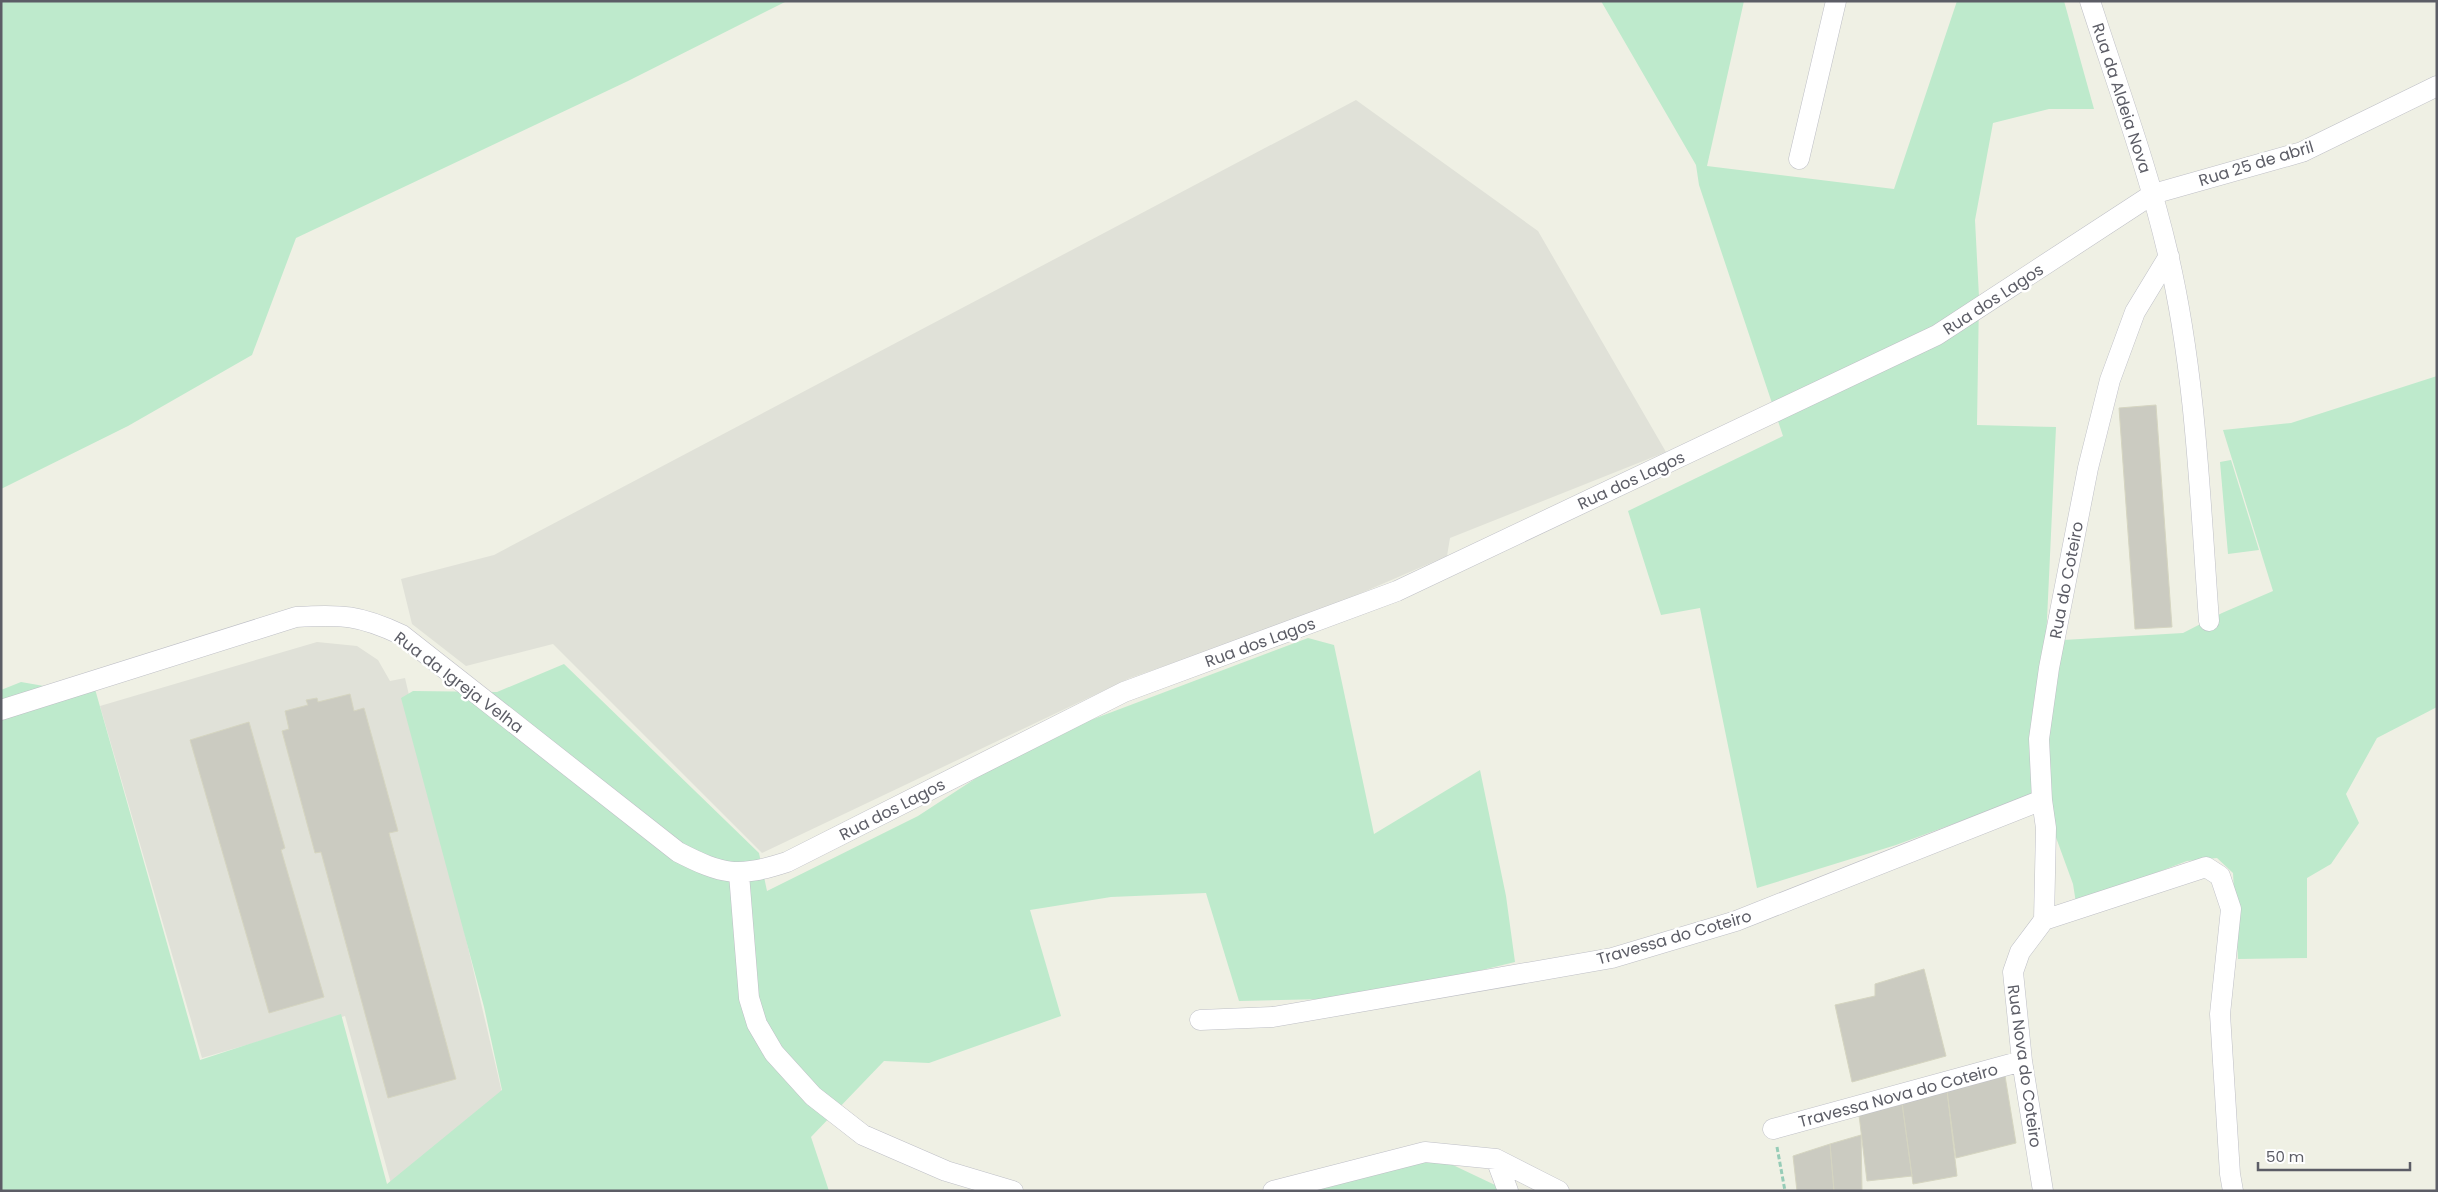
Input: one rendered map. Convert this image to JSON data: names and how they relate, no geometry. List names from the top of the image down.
{
  "streets": {
    "street": [
      "Rua da Aldeia Nova",
      "Rua 25 de abril",
      "Rua dos Lagos",
      "Rua do Coteiro",
      "Rua da Igreja Velha",
      "Travessa do Coteiro",
      "Rua Nova do Coteiro",
      "Travessa Nova do Coteiro"
    ]
  },
  "crossings": [
    ["Rua da Aldeia Nova", "Rua 25 de abril"],
    ["Rua da Aldeia Nova", "Rua dos Lagos"],
    ["Rua da Aldeia Nova", "Rua do Coteiro"],
    ["Rua 25 de abril", "Rua dos Lagos"],
    ["Rua dos Lagos", "Rua da Igreja Velha"],
    ["Rua do Coteiro", "Travessa do Coteiro"],
    ["Rua do Coteiro", "Rua Nova do Coteiro"],
    ["Rua Nova do Coteiro", "Travessa Nova do Coteiro"]
  ],
  "scale_bar": "50 m"
}
